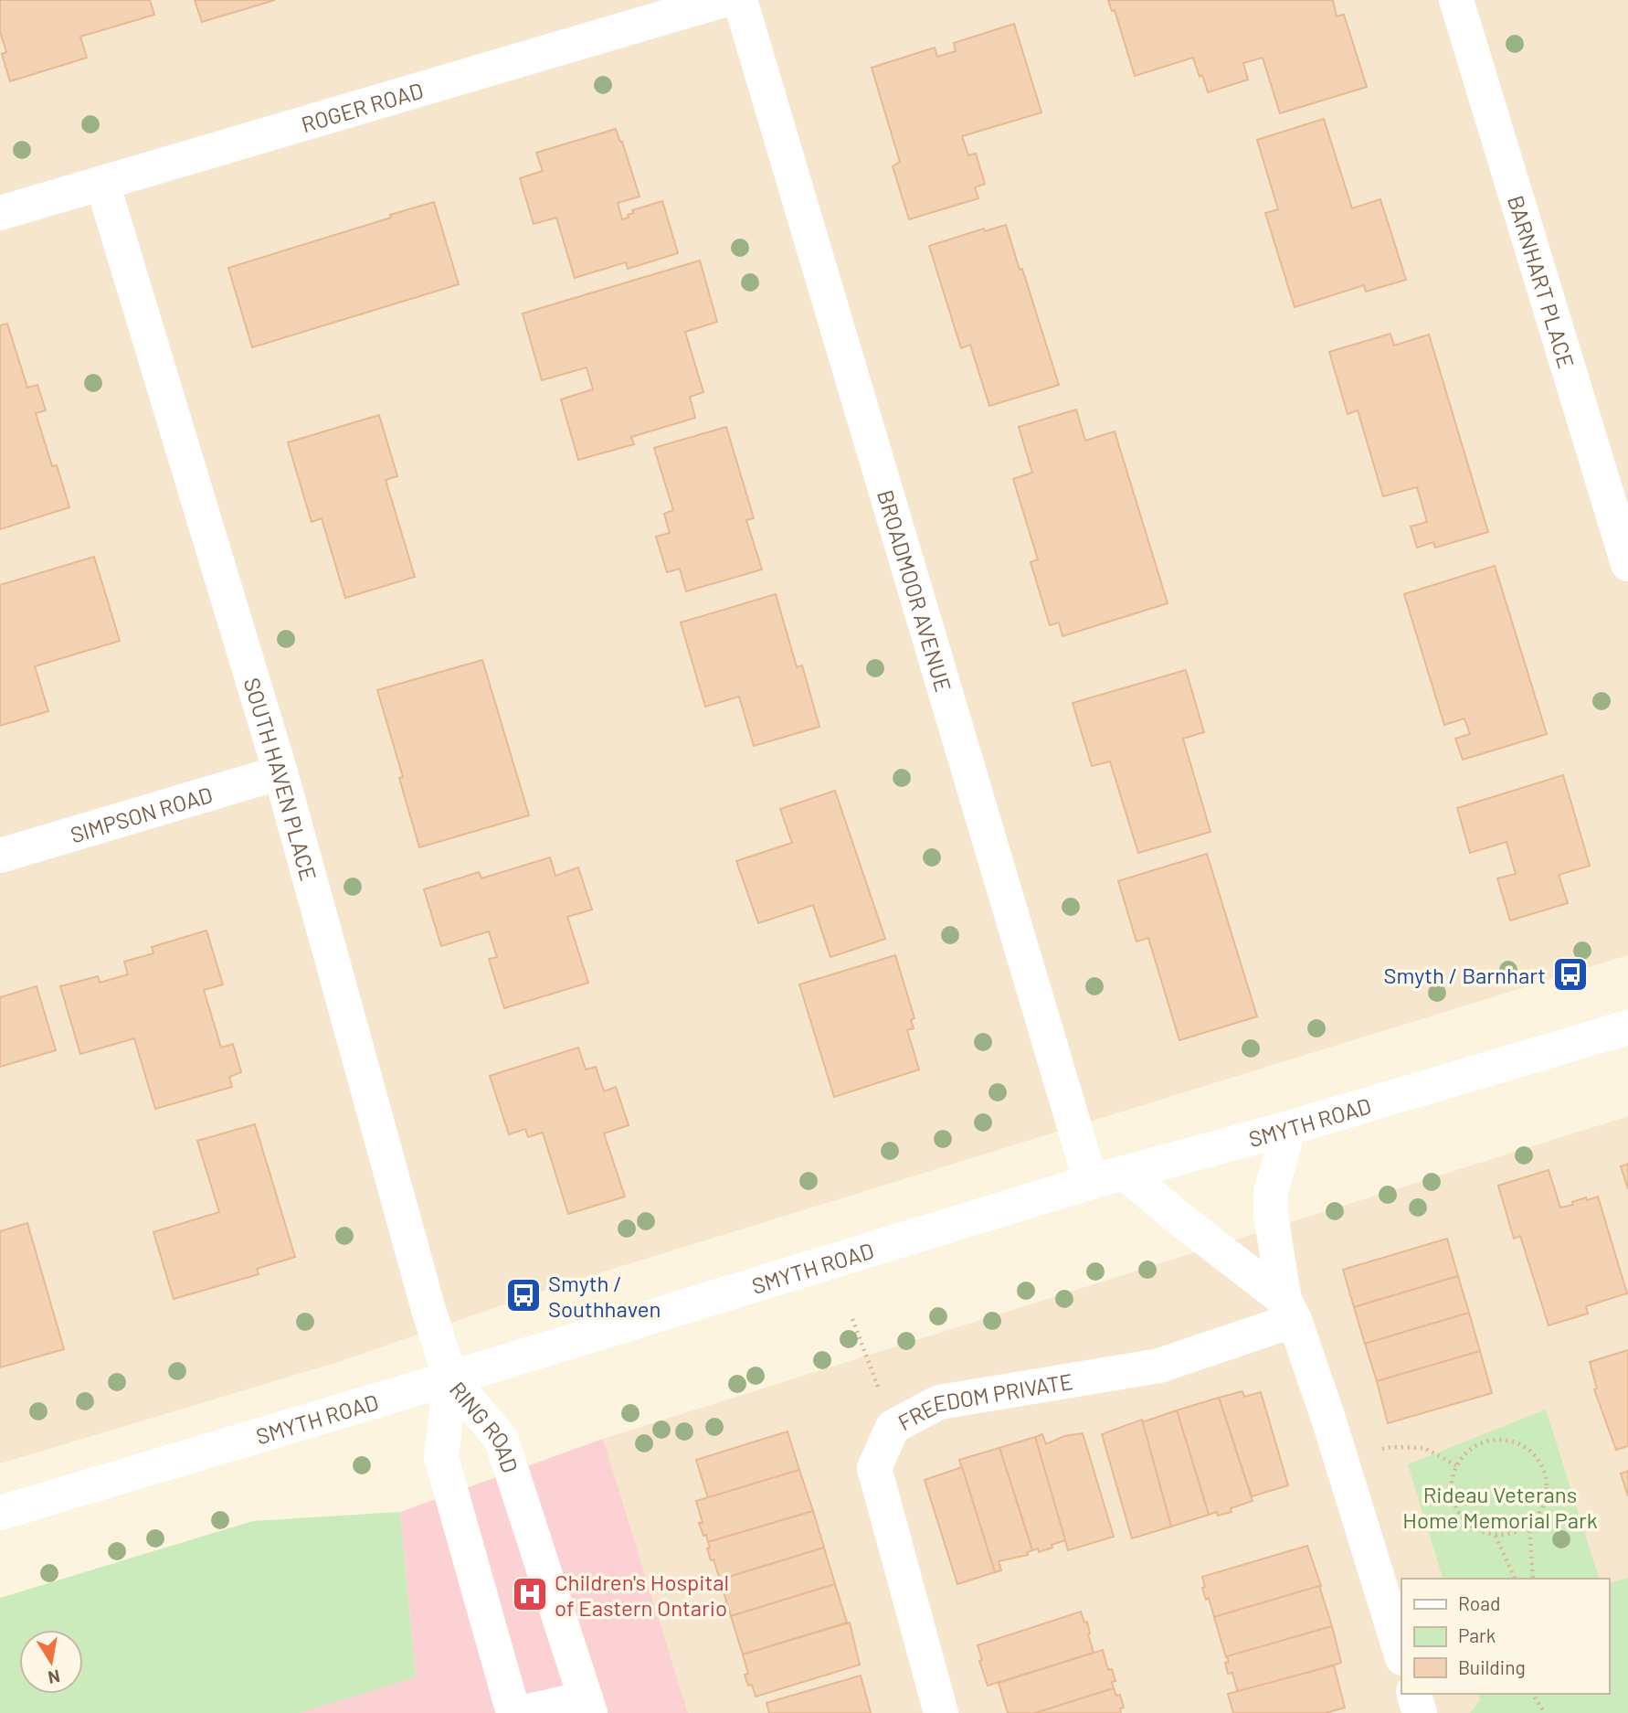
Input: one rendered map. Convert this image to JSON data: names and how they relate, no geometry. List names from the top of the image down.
{
  "streets": {
    "street": [
      "ROGER ROAD",
      "BARNHART PLACE",
      "BROADMOOR AVENUE",
      "SOUTH HAVEN PLACE",
      "SIMPSON ROAD",
      "SMYTH ROAD",
      "FREEDOM PRIVATE",
      "RING ROAD"
    ]
  },
  "crossings": [
    ["ROGER ROAD", "SOUTH HAVEN PLACE"],
    ["BROADMOOR AVENUE", "SMYTH ROAD"],
    ["SOUTH HAVEN PLACE", "SIMPSON ROAD"],
    ["SOUTH HAVEN PLACE", "SMYTH ROAD"],
    ["SOUTH HAVEN PLACE", "RING ROAD"],
    ["SMYTH ROAD", "RING ROAD"]
  ],
  "parks": ["Rideau Veterans Home Memorial Park"],
  "places": {
    "bus stop": ["Smyth / Barnhart", "Smyth / Southhaven"],
    "hospital": ["Children's Hospital of Eastern Ontario"]
  },
  "legend": ["Road", "Park", "Building"],
  "north": "bottom"
}
